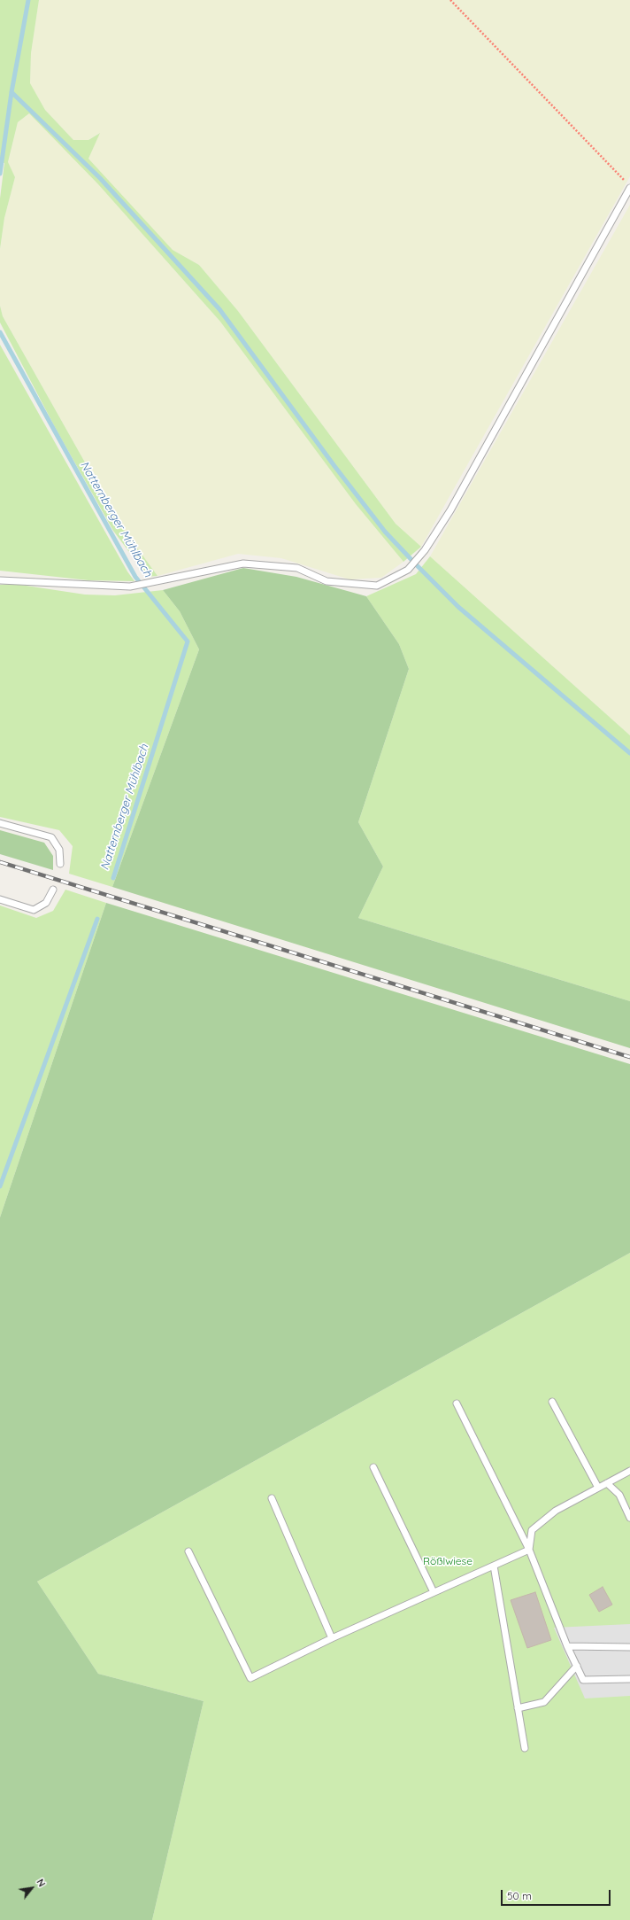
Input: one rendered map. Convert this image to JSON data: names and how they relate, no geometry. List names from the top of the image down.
{
  "water": ["Natternberger Mühlbach"],
  "parks": ["Rößlwiese"],
  "scale_bar": "50 m",
  "north": "top right"
}
